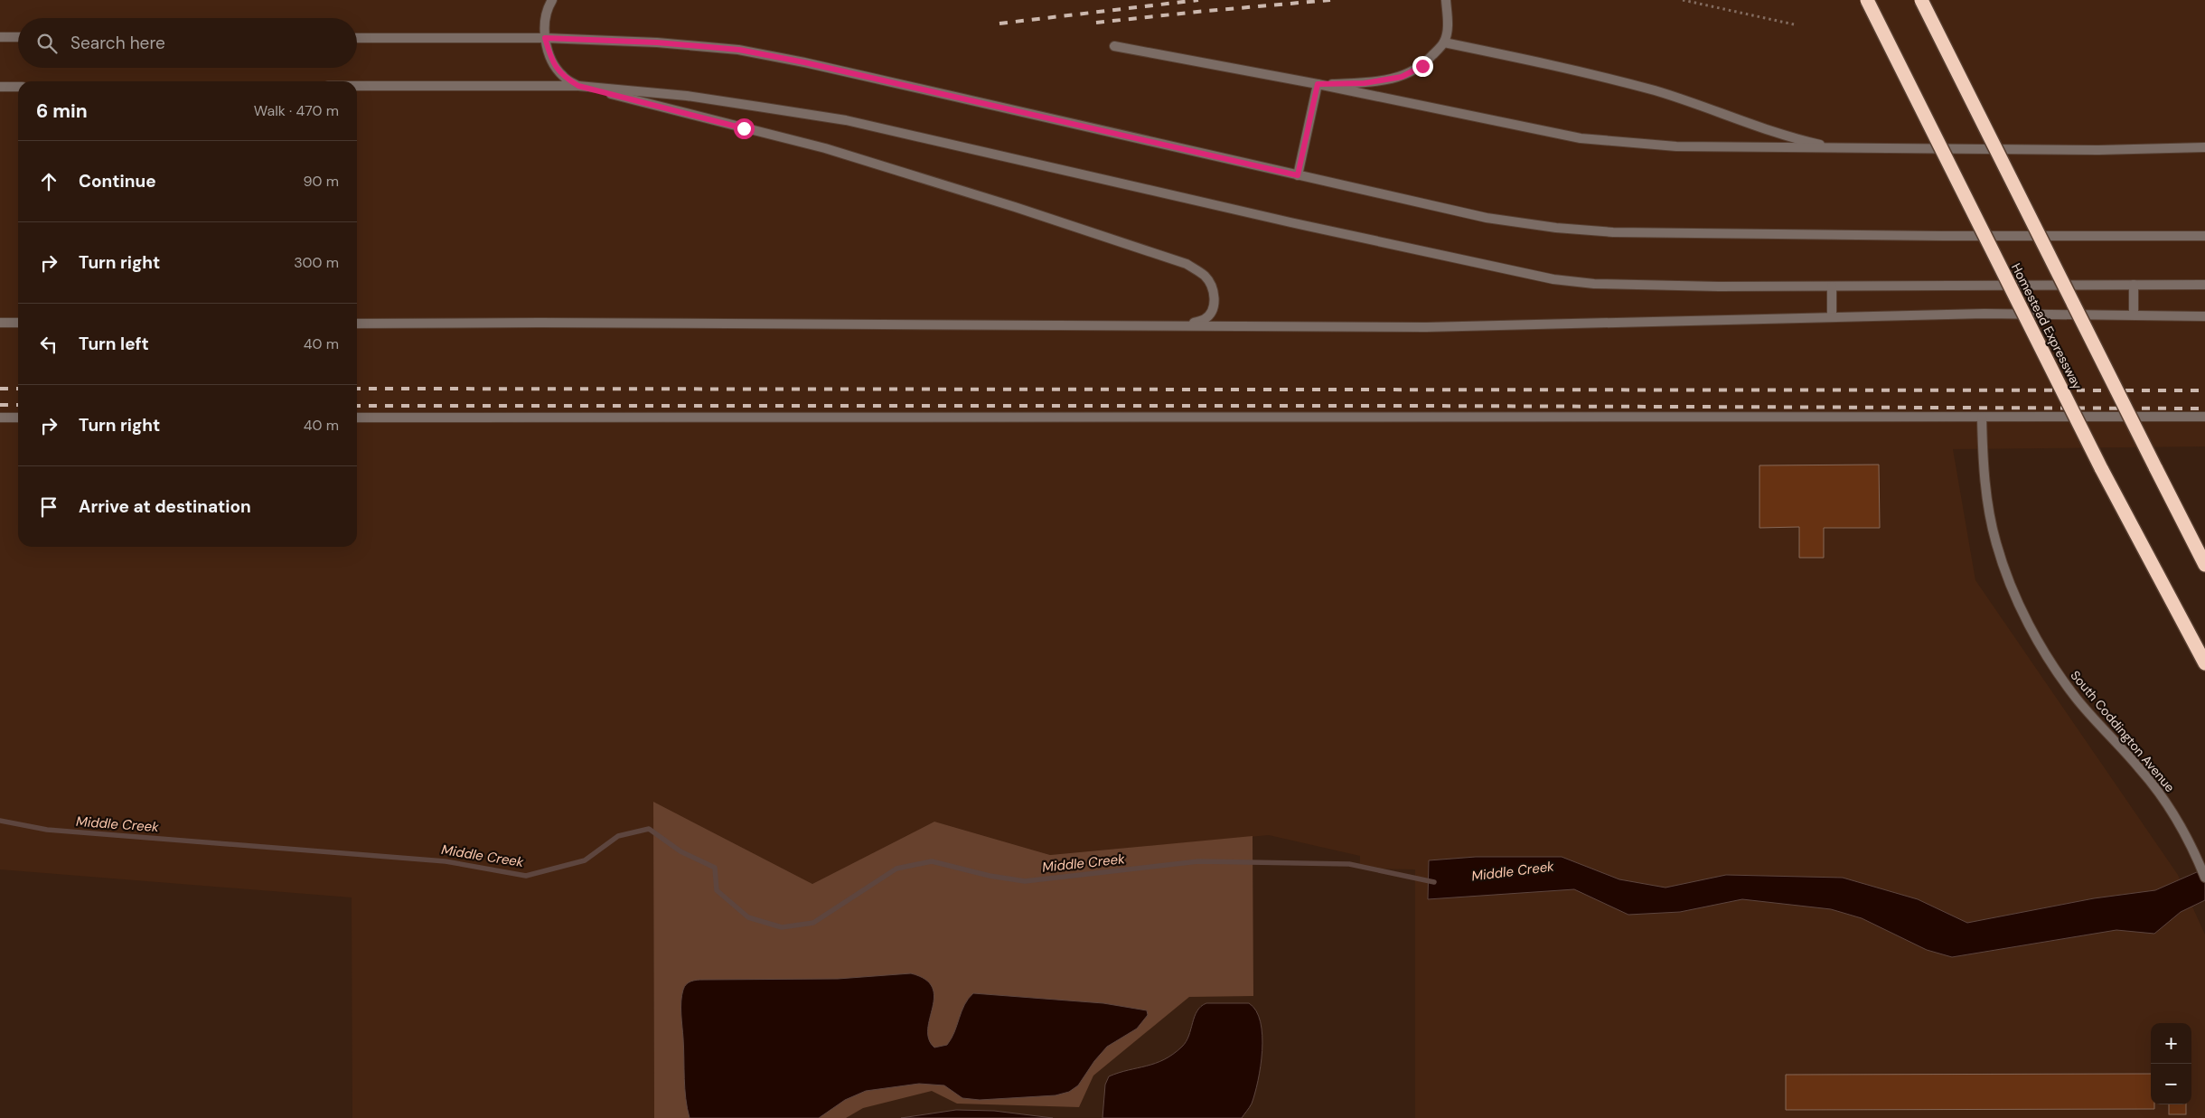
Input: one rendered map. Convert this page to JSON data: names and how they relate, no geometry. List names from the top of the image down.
{
  "streets": {
    "highway": ["Homestead Expressway"],
    "street": ["South Coddington Avenue"]
  },
  "water": ["Middle Creek"],
  "page": {
    "search": "Search here",
    "heading": ["6 min", "Walk · 470 m"],
    "list": [
      ["Continue", "90 m"],
      ["Turn right", "300 m"],
      ["Turn left", "40 m"],
      ["Turn right", "40 m"],
      "Arrive at destination"
    ],
    "map_buttons": ["+", "−"]
  }
}
